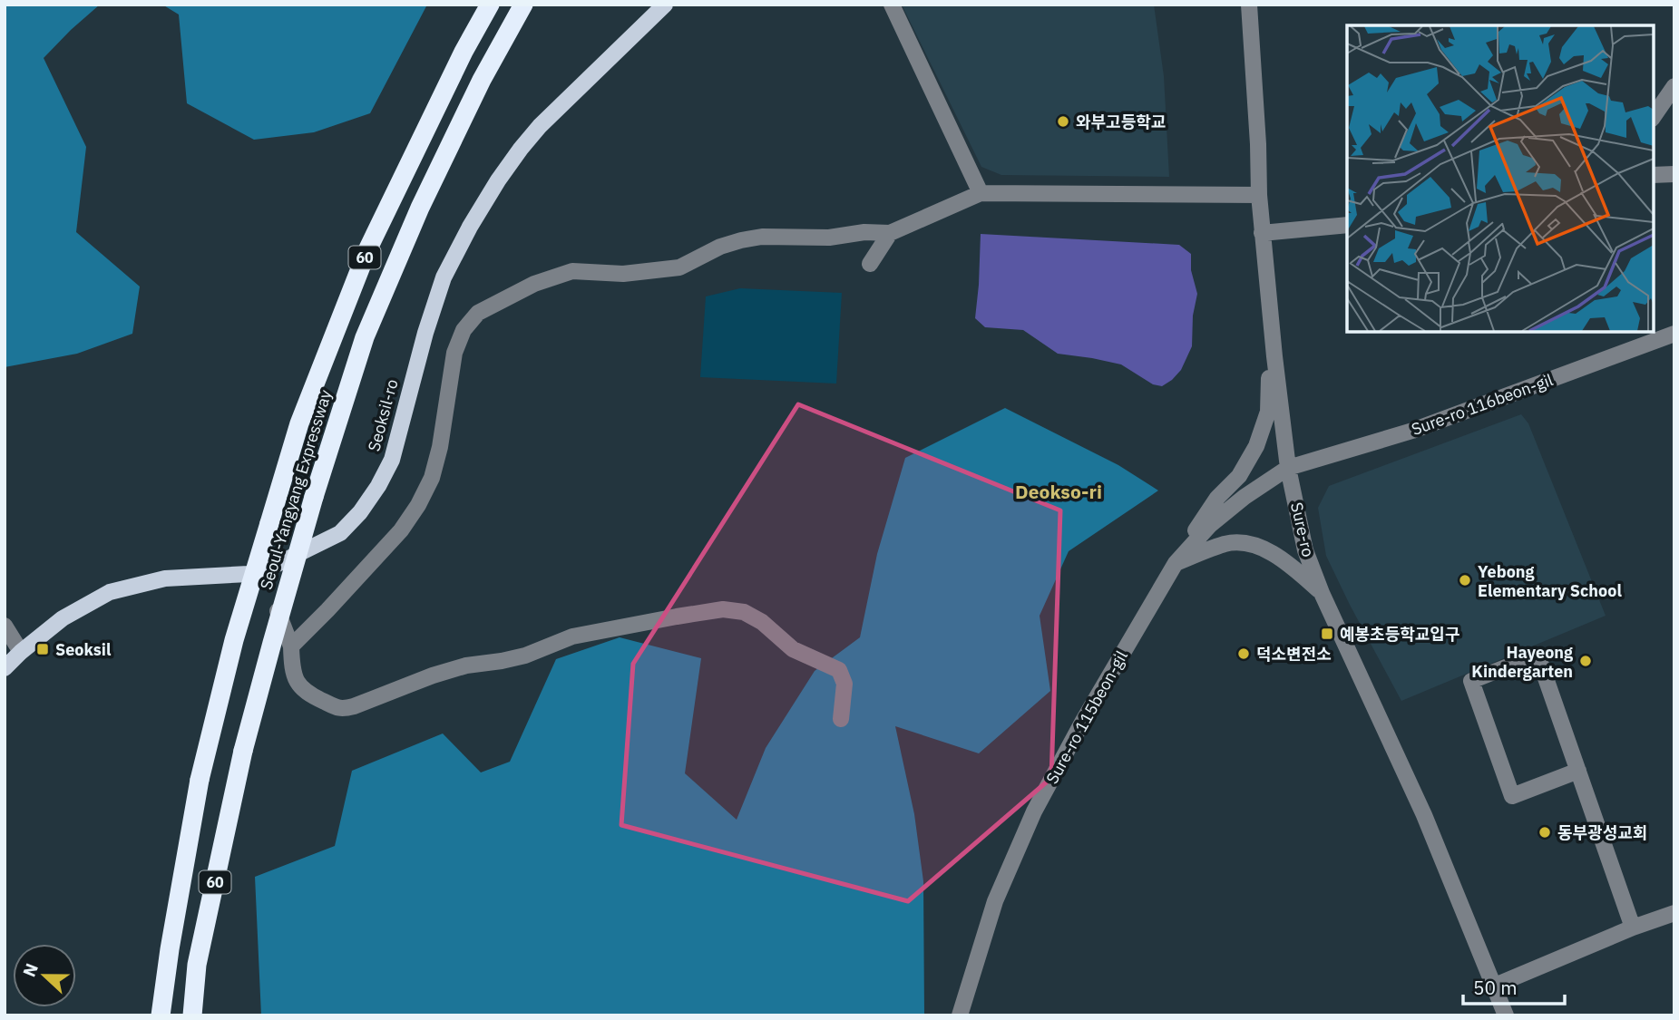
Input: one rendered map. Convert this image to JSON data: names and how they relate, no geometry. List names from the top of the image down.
{
  "streets": {
    "highway": ["60", "Seoul-Yangyang Expressway"],
    "main road": ["Seoksil-ro"],
    "street": ["Sure-ro 116beon-gil", "Sure-ro", "Sure-ro 115beon-gil"]
  },
  "crossings": [
    ["Sure-ro 116beon-gil", "Sure-ro"],
    ["Sure-ro 116beon-gil", "Sure-ro 115beon-gil"],
    ["Sure-ro", "Sure-ro 115beon-gil"]
  ],
  "districts": ["Deokso-ri"],
  "places": {
    "other": [
      "와부고등학교",
      "Yebong Elementary School",
      "덕소변전소",
      "Hayeong Kindergarten",
      "동부광성교회"
    ],
    "transit": ["예봉초등학교입구", "Seoksil"]
  },
  "scale_bar": "50 m",
  "north": "left"
}
